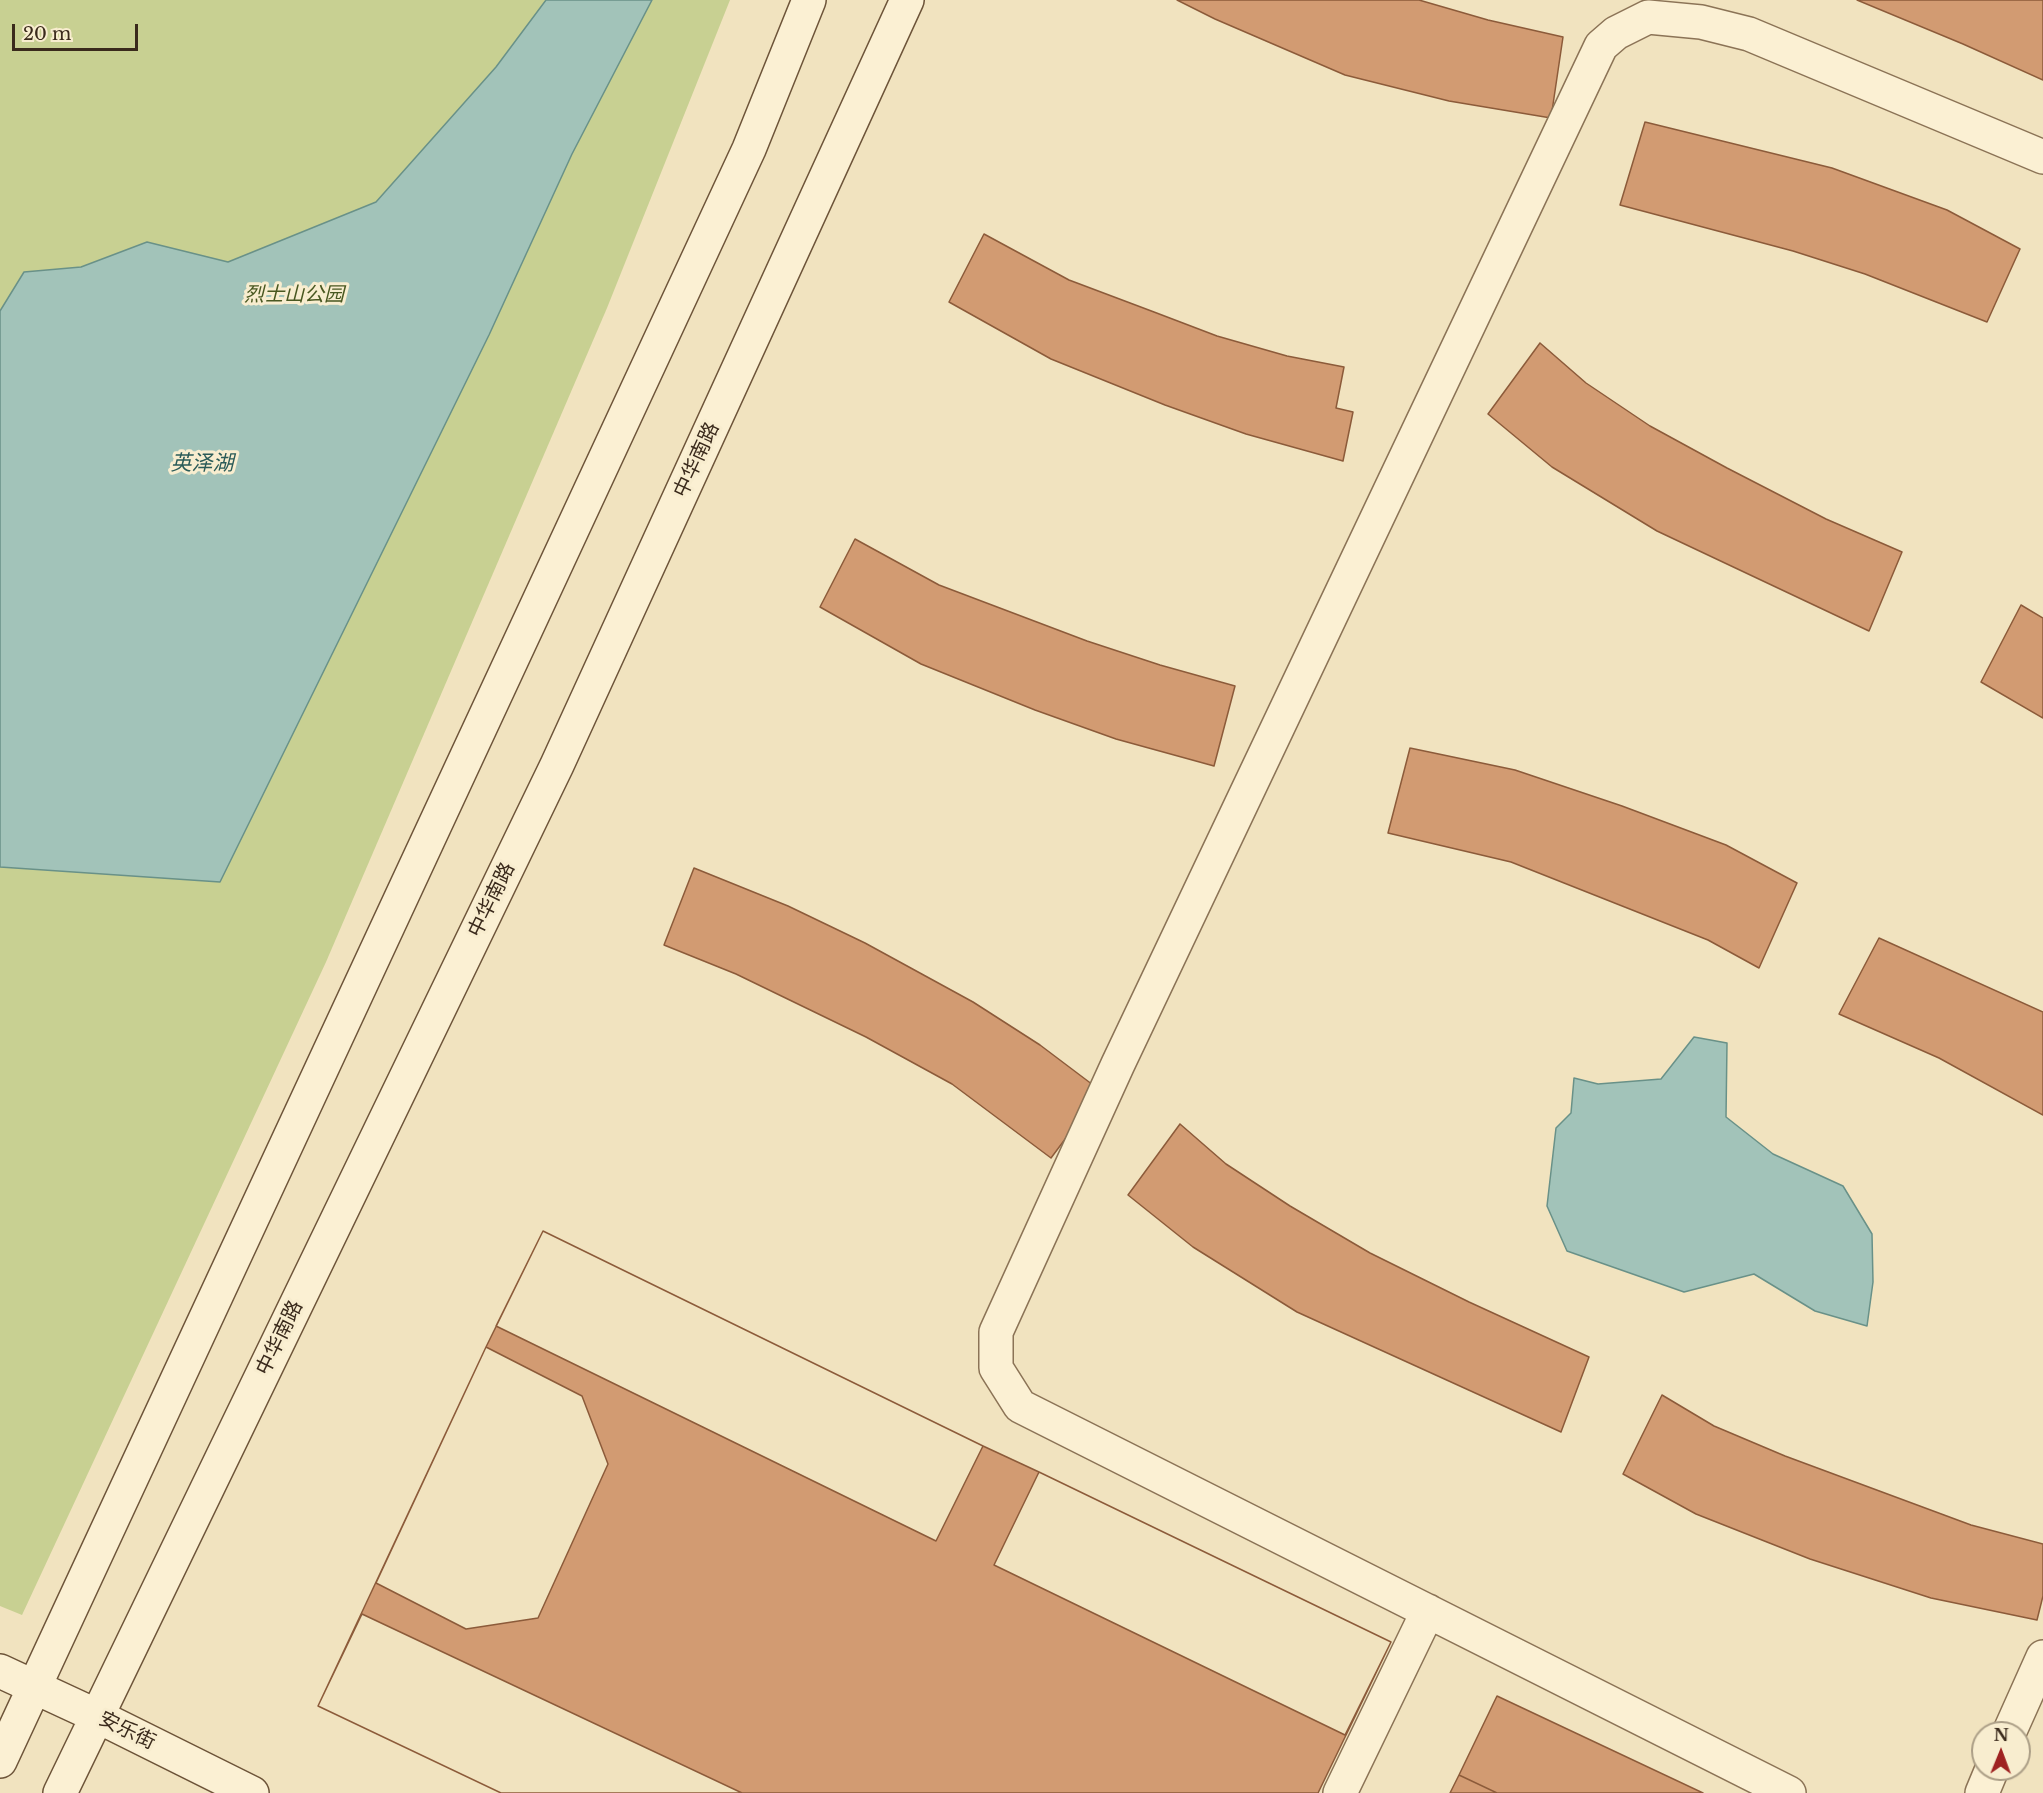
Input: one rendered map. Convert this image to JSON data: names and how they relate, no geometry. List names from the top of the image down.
{
  "streets": {
    "main road": ["中华南路", "安乐街"]
  },
  "crossings": [
    ["中华南路", "安乐街"]
  ],
  "water": ["英泽湖"],
  "parks": ["烈士山公园"],
  "scale_bar": "20 m",
  "north": "top"
}
